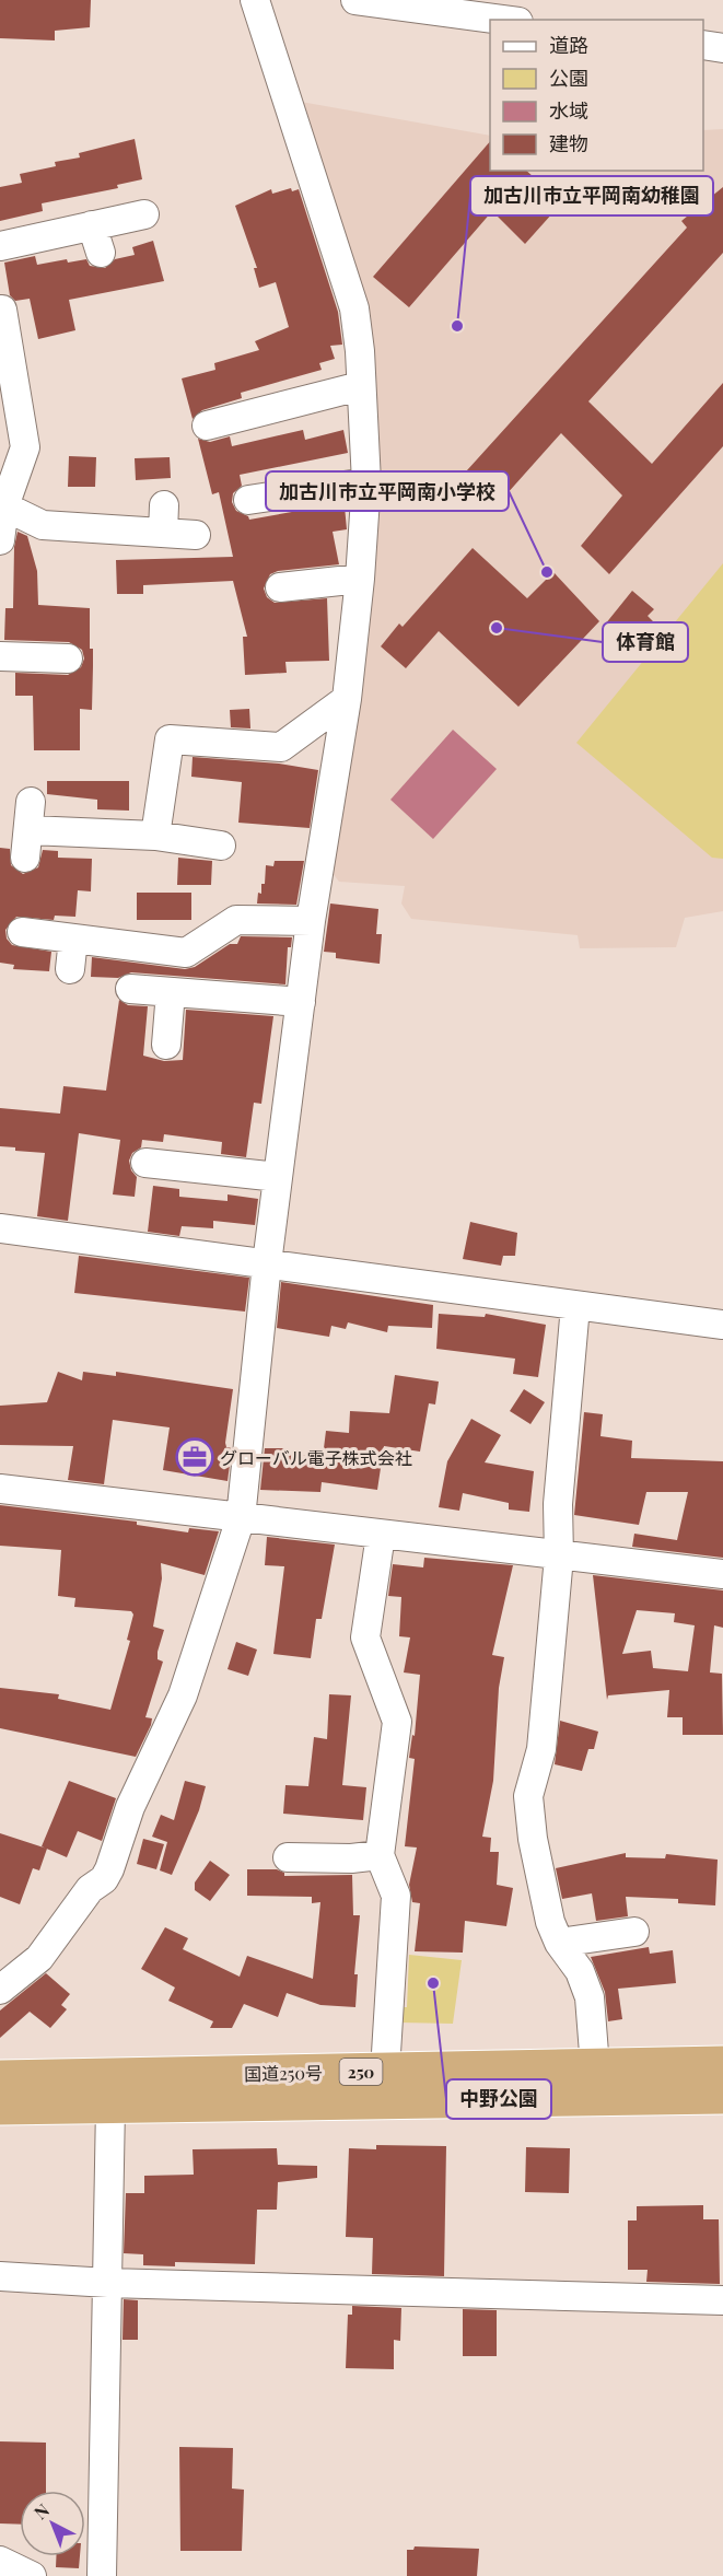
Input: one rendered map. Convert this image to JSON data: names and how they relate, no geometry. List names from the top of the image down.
{
  "streets": {
    "highway": ["250", "国道250号"]
  },
  "places": {
    "other": [
      "加古川市立平岡南幼稚園",
      "加古川市立平岡南小学校",
      "体育館",
      "中野公園"
    ],
    "office": ["グローバル電子株式会社"]
  },
  "legend": [
    "道路",
    "公園",
    "水域",
    "建物"
  ],
  "north": "top left"
}
